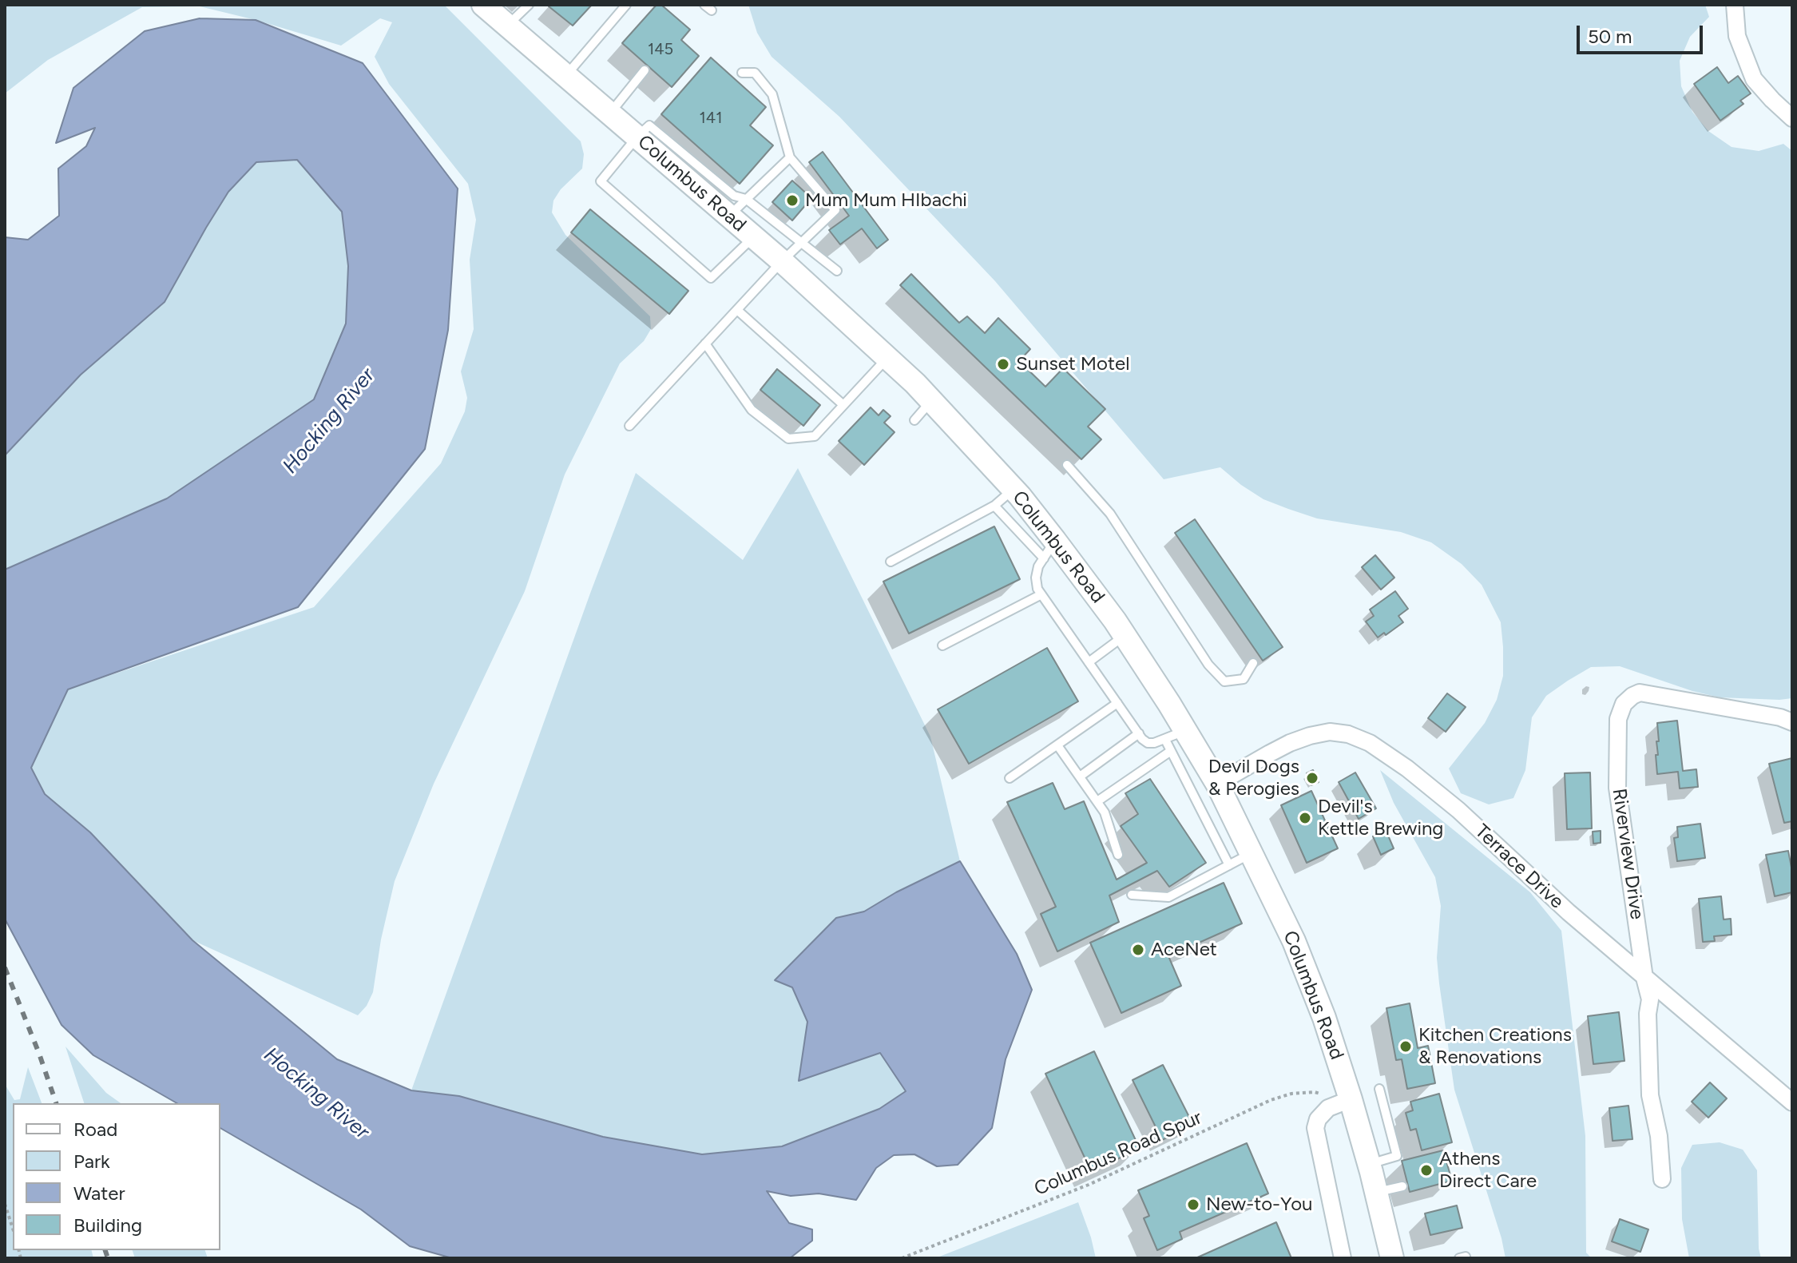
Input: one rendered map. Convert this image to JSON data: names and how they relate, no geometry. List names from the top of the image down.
{
  "streets": {
    "main road": ["Columbus Road"],
    "street": ["Riverview Drive", "Terrace Drive"],
    "path": ["Columbus Road Spur"]
  },
  "crossings": [
    ["Columbus Road", "Terrace Drive"],
    ["Columbus Road", "Columbus Road Spur"],
    ["Riverview Drive", "Terrace Drive"]
  ],
  "water": ["Hocking River"],
  "places": [
    "Mum Mum HIbachi",
    "Sunset Motel",
    "Devil Dogs & Perogies",
    "Devil's Kettle Brewing",
    "AceNet",
    "Kitchen Creations & Renovations",
    "Athens Direct Care",
    "New-to-You"
  ],
  "house_numbers": ["145", "141"],
  "legend": [
    "Road",
    "Park",
    "Water",
    "Building"
  ],
  "scale_bar": "50 m"
}
